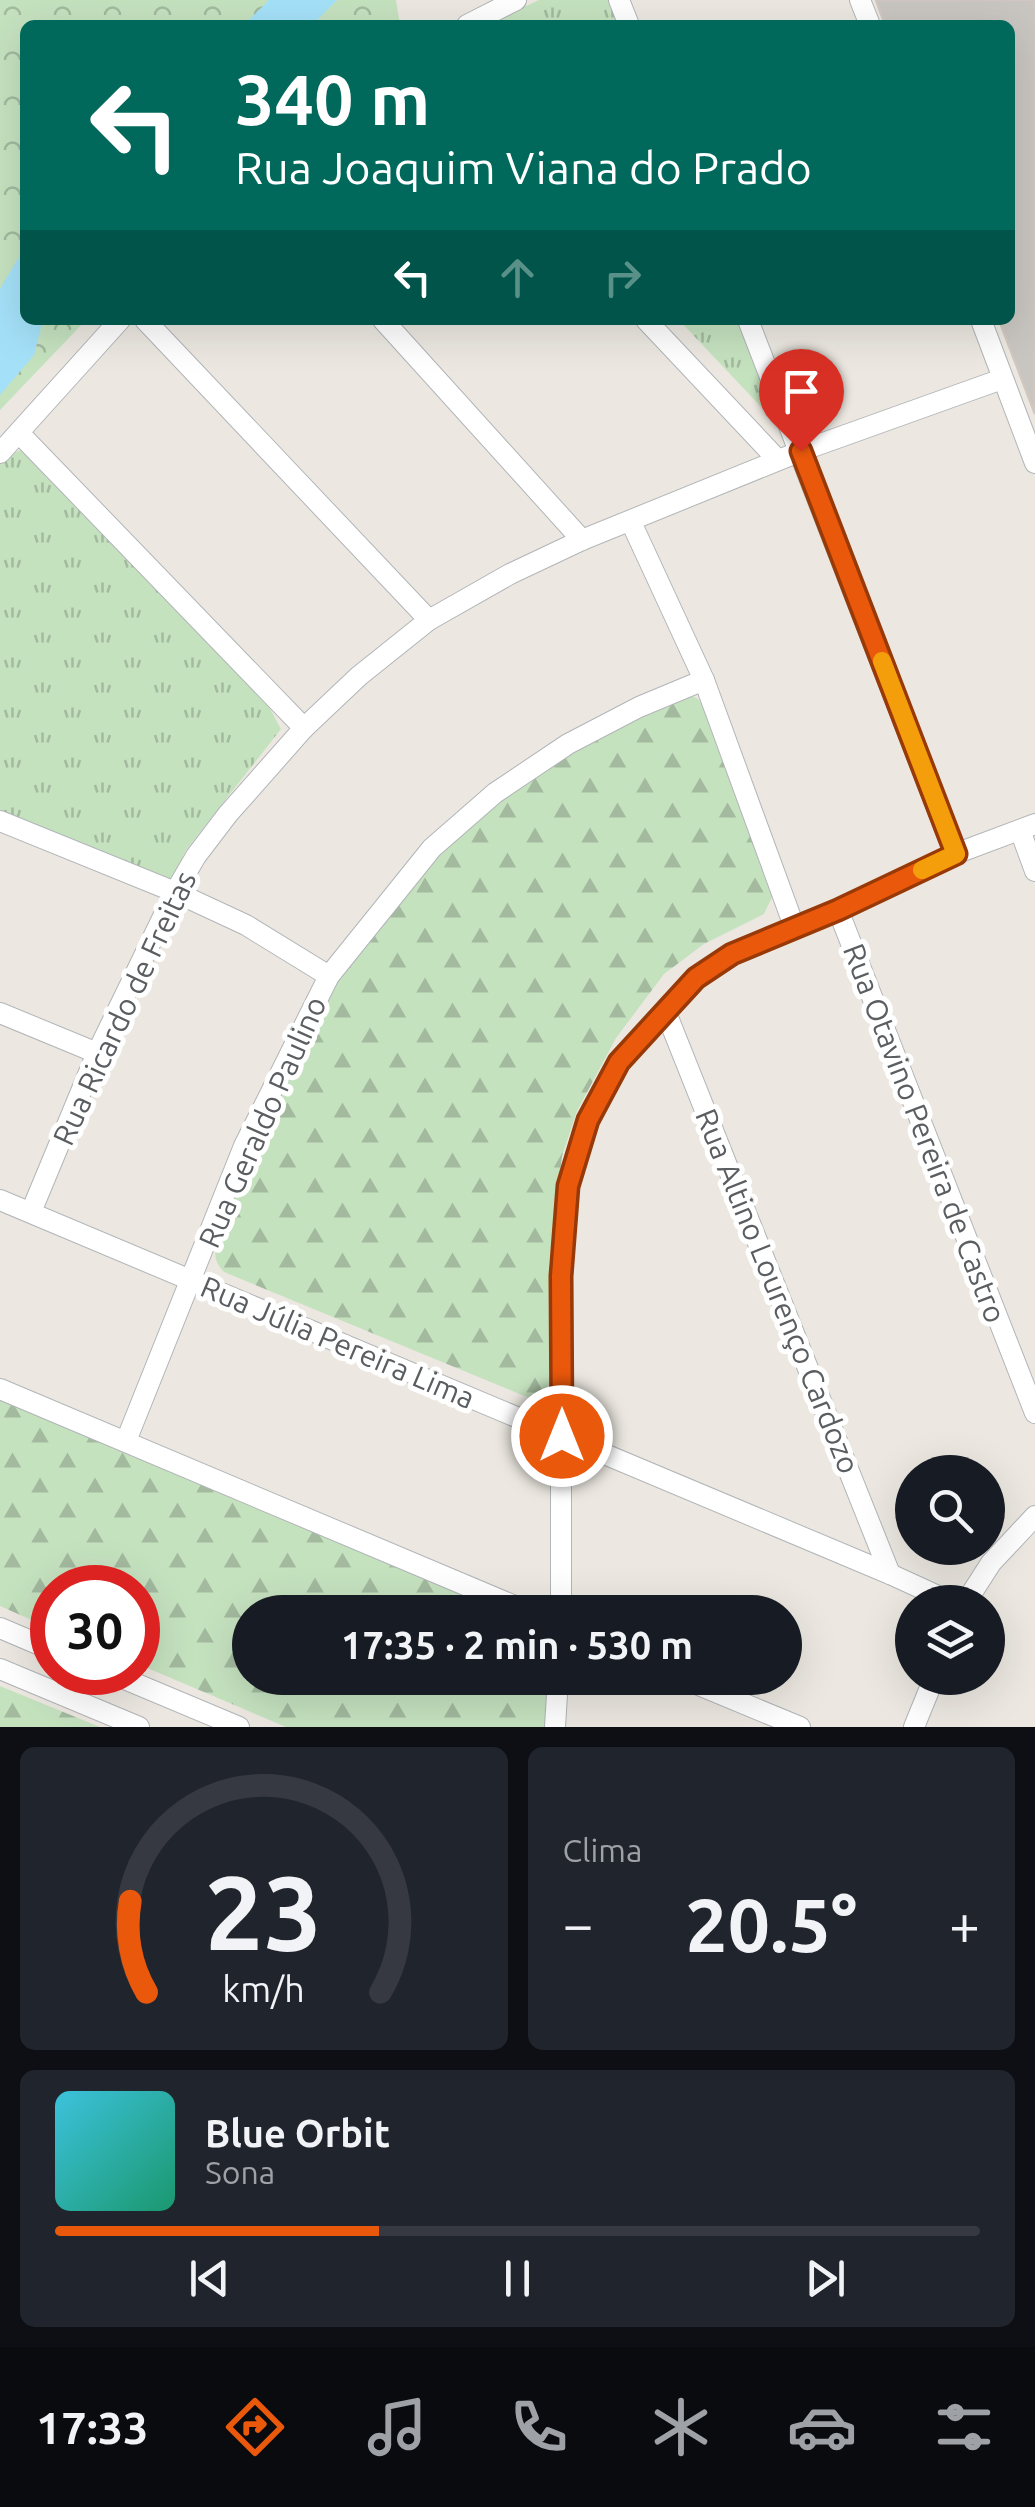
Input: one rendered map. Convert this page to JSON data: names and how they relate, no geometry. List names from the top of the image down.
{
  "streets": {
    "street": [
      "Rua Ricardo de Freitas",
      "Rua Geraldo Paulino",
      "Rua Otavino Pereira de Castro",
      "Rua Altino Lourenço Cardozo",
      "Rua Júlia Pereira Lima"
    ]
  },
  "crossings": [
    ["Rua Ricardo de Freitas", "Rua Júlia Pereira Lima"],
    ["Rua Geraldo Paulino", "Rua Júlia Pereira Lima"],
    ["Rua Altino Lourenço Cardozo", "Rua Júlia Pereira Lima"]
  ],
  "page": {
    "turn": ["340 m", "Rua Joaquim Viana do Prado"],
    "limit": "30",
    "trip": "17:35 · 2 min · 530 m",
    "tile": "Clima",
    "heat": ["−", "20.5°", "+"],
    "song": ["Blue Orbit", "Sona"],
    "tabs": "17:33",
    "gauge": ["23", "km/h"]
  }
}
